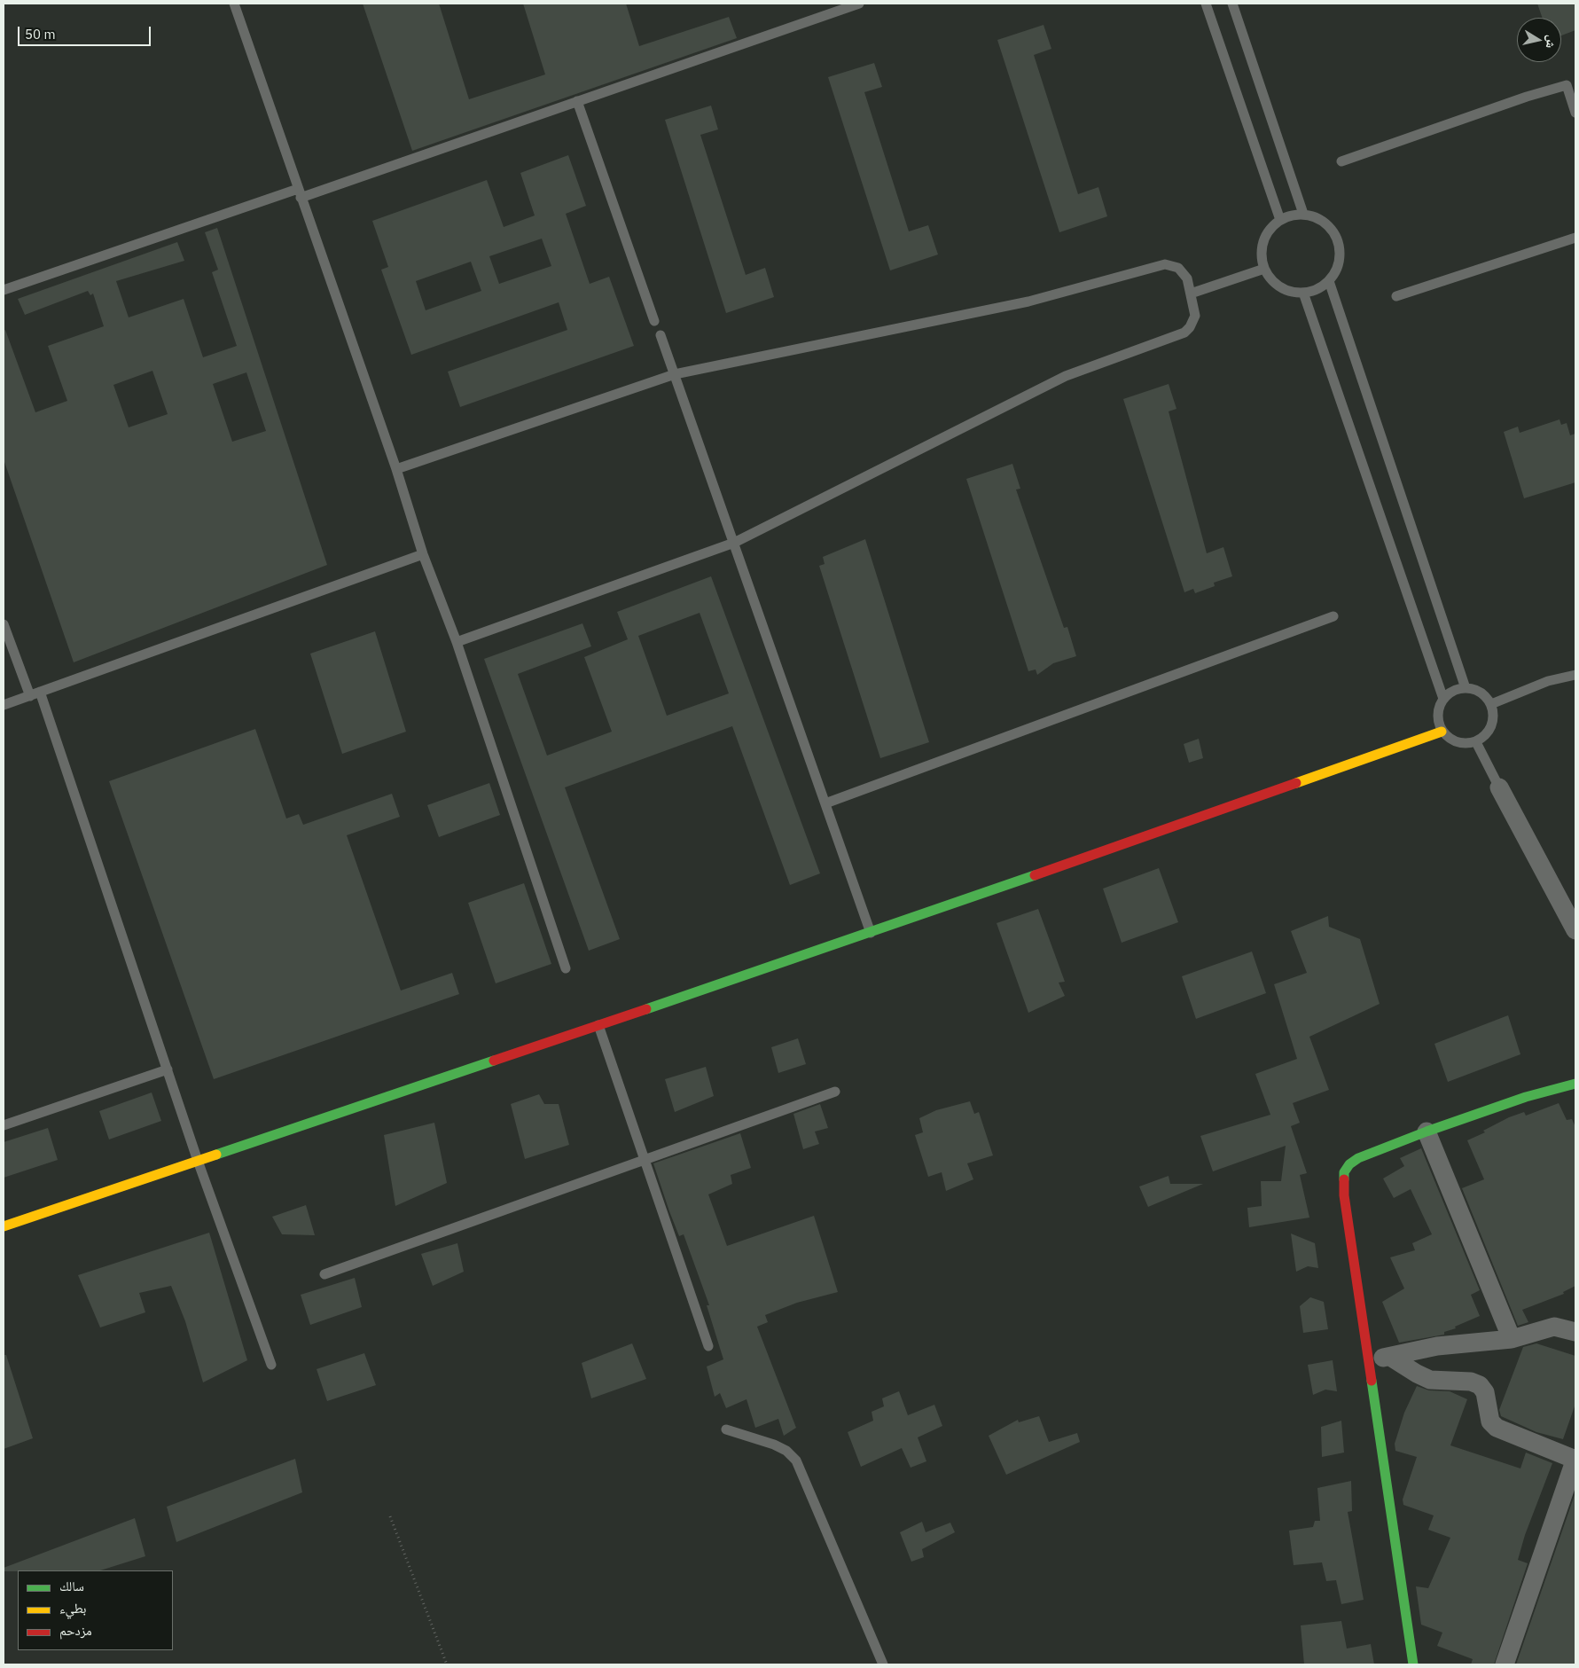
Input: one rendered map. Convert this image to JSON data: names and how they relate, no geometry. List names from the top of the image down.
{
  "legend": ["سالك", "بطيء", "مزدحم"],
  "scale_bar": "50 m",
  "north": "right"
}
